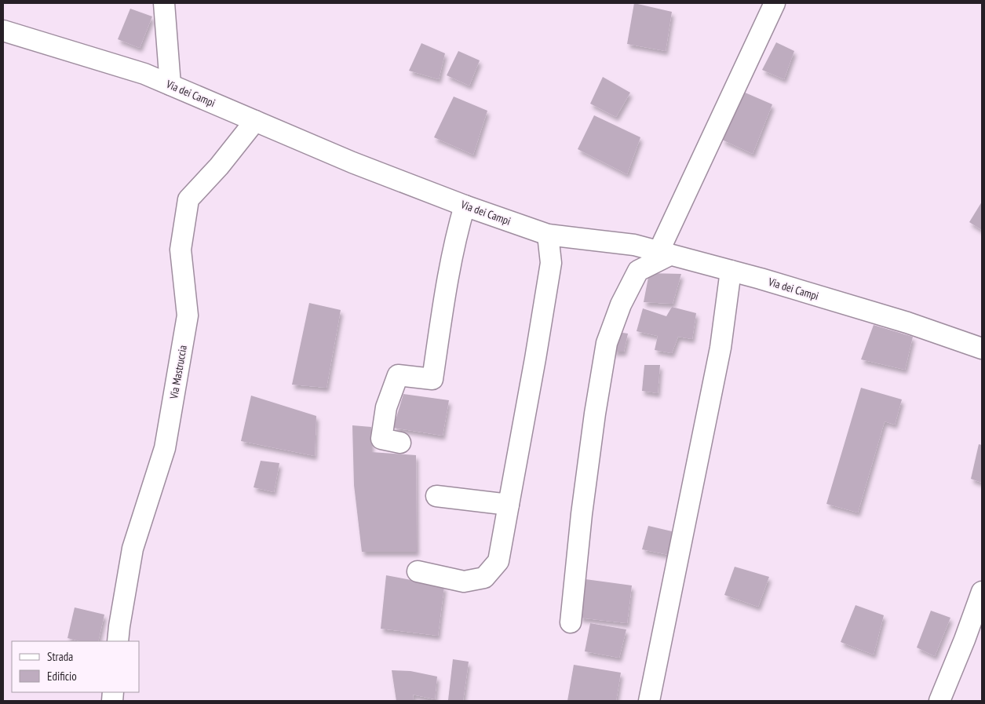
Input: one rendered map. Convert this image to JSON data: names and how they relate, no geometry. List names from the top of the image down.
{
  "streets": {
    "street": ["Via dei Campi", "Via Mastruccia"]
  },
  "crossings": [
    ["Via dei Campi", "Via Mastruccia"]
  ],
  "legend": ["Strada", "Edificio"]
}
